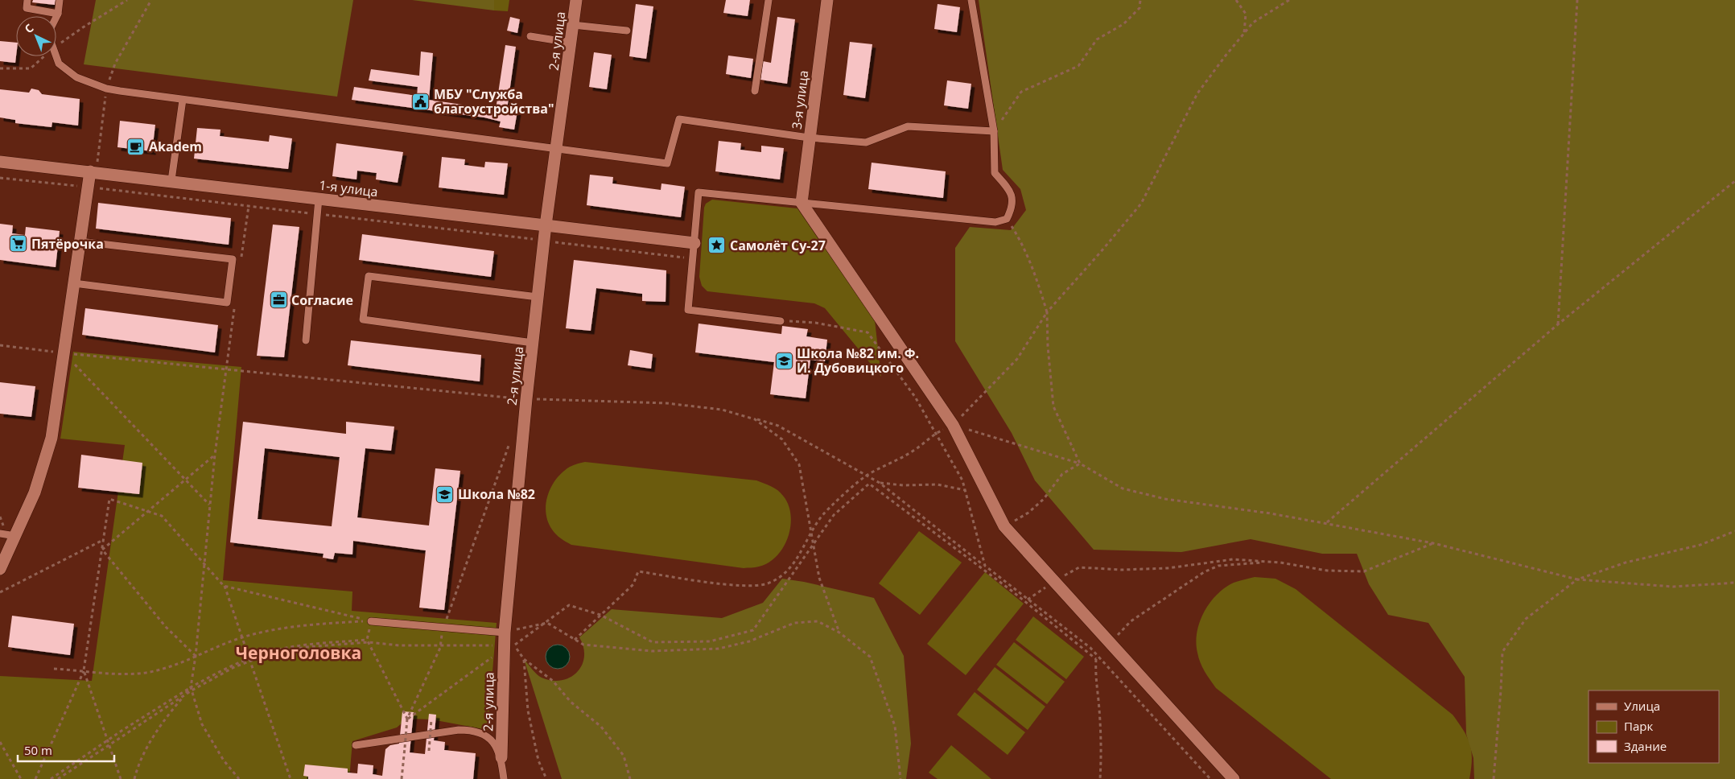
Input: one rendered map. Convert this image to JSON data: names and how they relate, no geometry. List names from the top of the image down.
{
  "streets": {
    "street": ["2-я улица", "3-я улица", "1-я улица"]
  },
  "crossings": [
    ["2-я улица", "1-я улица"]
  ],
  "districts": ["Черноголовка"],
  "places": {
    "public building": ["МБУ \"Служба благоустройства\""],
    "cafe": ["Akadem"],
    "supermarket": ["Пятёрочка"],
    "place": ["Самолёт Су-27"],
    "office": ["Согласие"],
    "school or university": ["Школа №82 им. Ф. И. Дубовицкого", "Школа №82"]
  },
  "legend": ["Улица", "Парк", "Здание"],
  "scale_bar": "50 m",
  "north": "top left"
}
